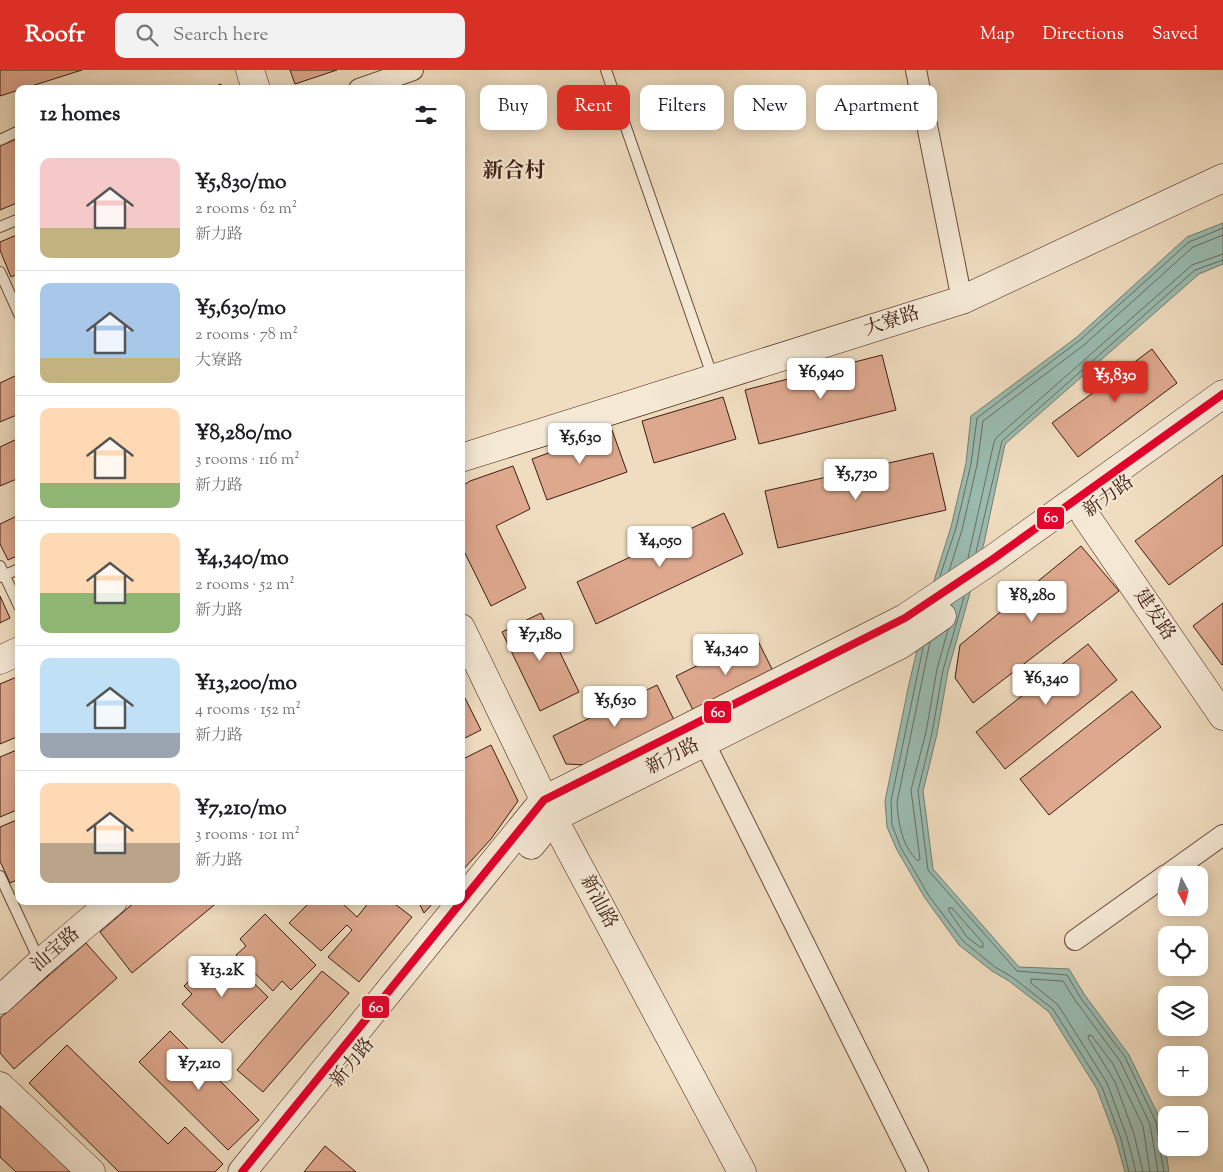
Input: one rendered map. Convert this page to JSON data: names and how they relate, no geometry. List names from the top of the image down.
{
  "streets": {
    "main road": [
      "大寮路",
      "新力路",
      "建发路",
      "新汕路",
      "汕宝路"
    ]
  },
  "crossings": [
    ["新力路", "建发路"],
    ["新力路", "新汕路"]
  ],
  "districts": ["新合村"],
  "lines": ["transit line 60"],
  "north": "bottom",
  "page": {
    "header": "Roofr",
    "search": "Search here",
    "nav": ["Map", "Directions", "Saved"],
    "chip": [
      "Buy",
      "Rent",
      "Filters",
      "New",
      "Apartment"
    ],
    "heading": "12 homes",
    "list": [
      {
        "name": "¥5,830/mo",
        "note": "2 rooms · 62 m² · 新力路"
      },
      {
        "name": "¥5,630/mo",
        "note": "2 rooms · 78 m² · 大寮路"
      },
      {
        "name": "¥8,280/mo",
        "note": "3 rooms · 116 m² · 新力路"
      },
      {
        "name": "¥4,340/mo",
        "note": "2 rooms · 52 m² · 新力路"
      },
      {
        "name": "¥13,200/mo",
        "note": "4 rooms · 152 m² · 新力路"
      },
      {
        "name": "¥7,210/mo",
        "note": "3 rooms · 101 m² · 新力路"
      }
    ],
    "price": [
      "¥6,940",
      "¥5,830",
      "¥5,630",
      "¥5,730",
      "¥4,050",
      "¥8,280",
      "¥7,180",
      "¥4,340",
      "¥6,340",
      "¥5,630",
      "¥13.2K",
      "¥7,210"
    ],
    "map_buttons": ["+", "−"]
  }
}
